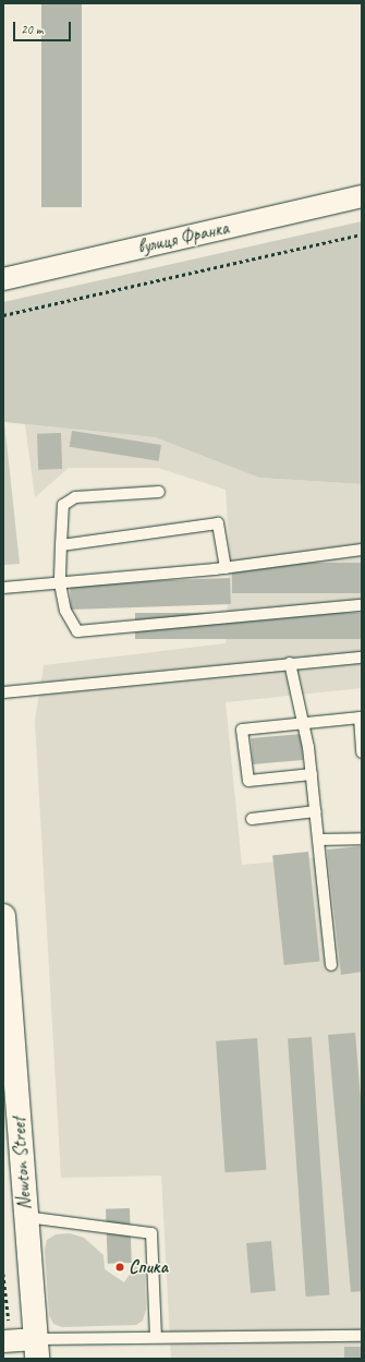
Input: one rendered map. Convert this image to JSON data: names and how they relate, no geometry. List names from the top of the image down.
{
  "streets": {
    "street": ["вулиця Франка", "Newton Street"]
  },
  "places": ["Спика"],
  "scale_bar": "20 m"
}
